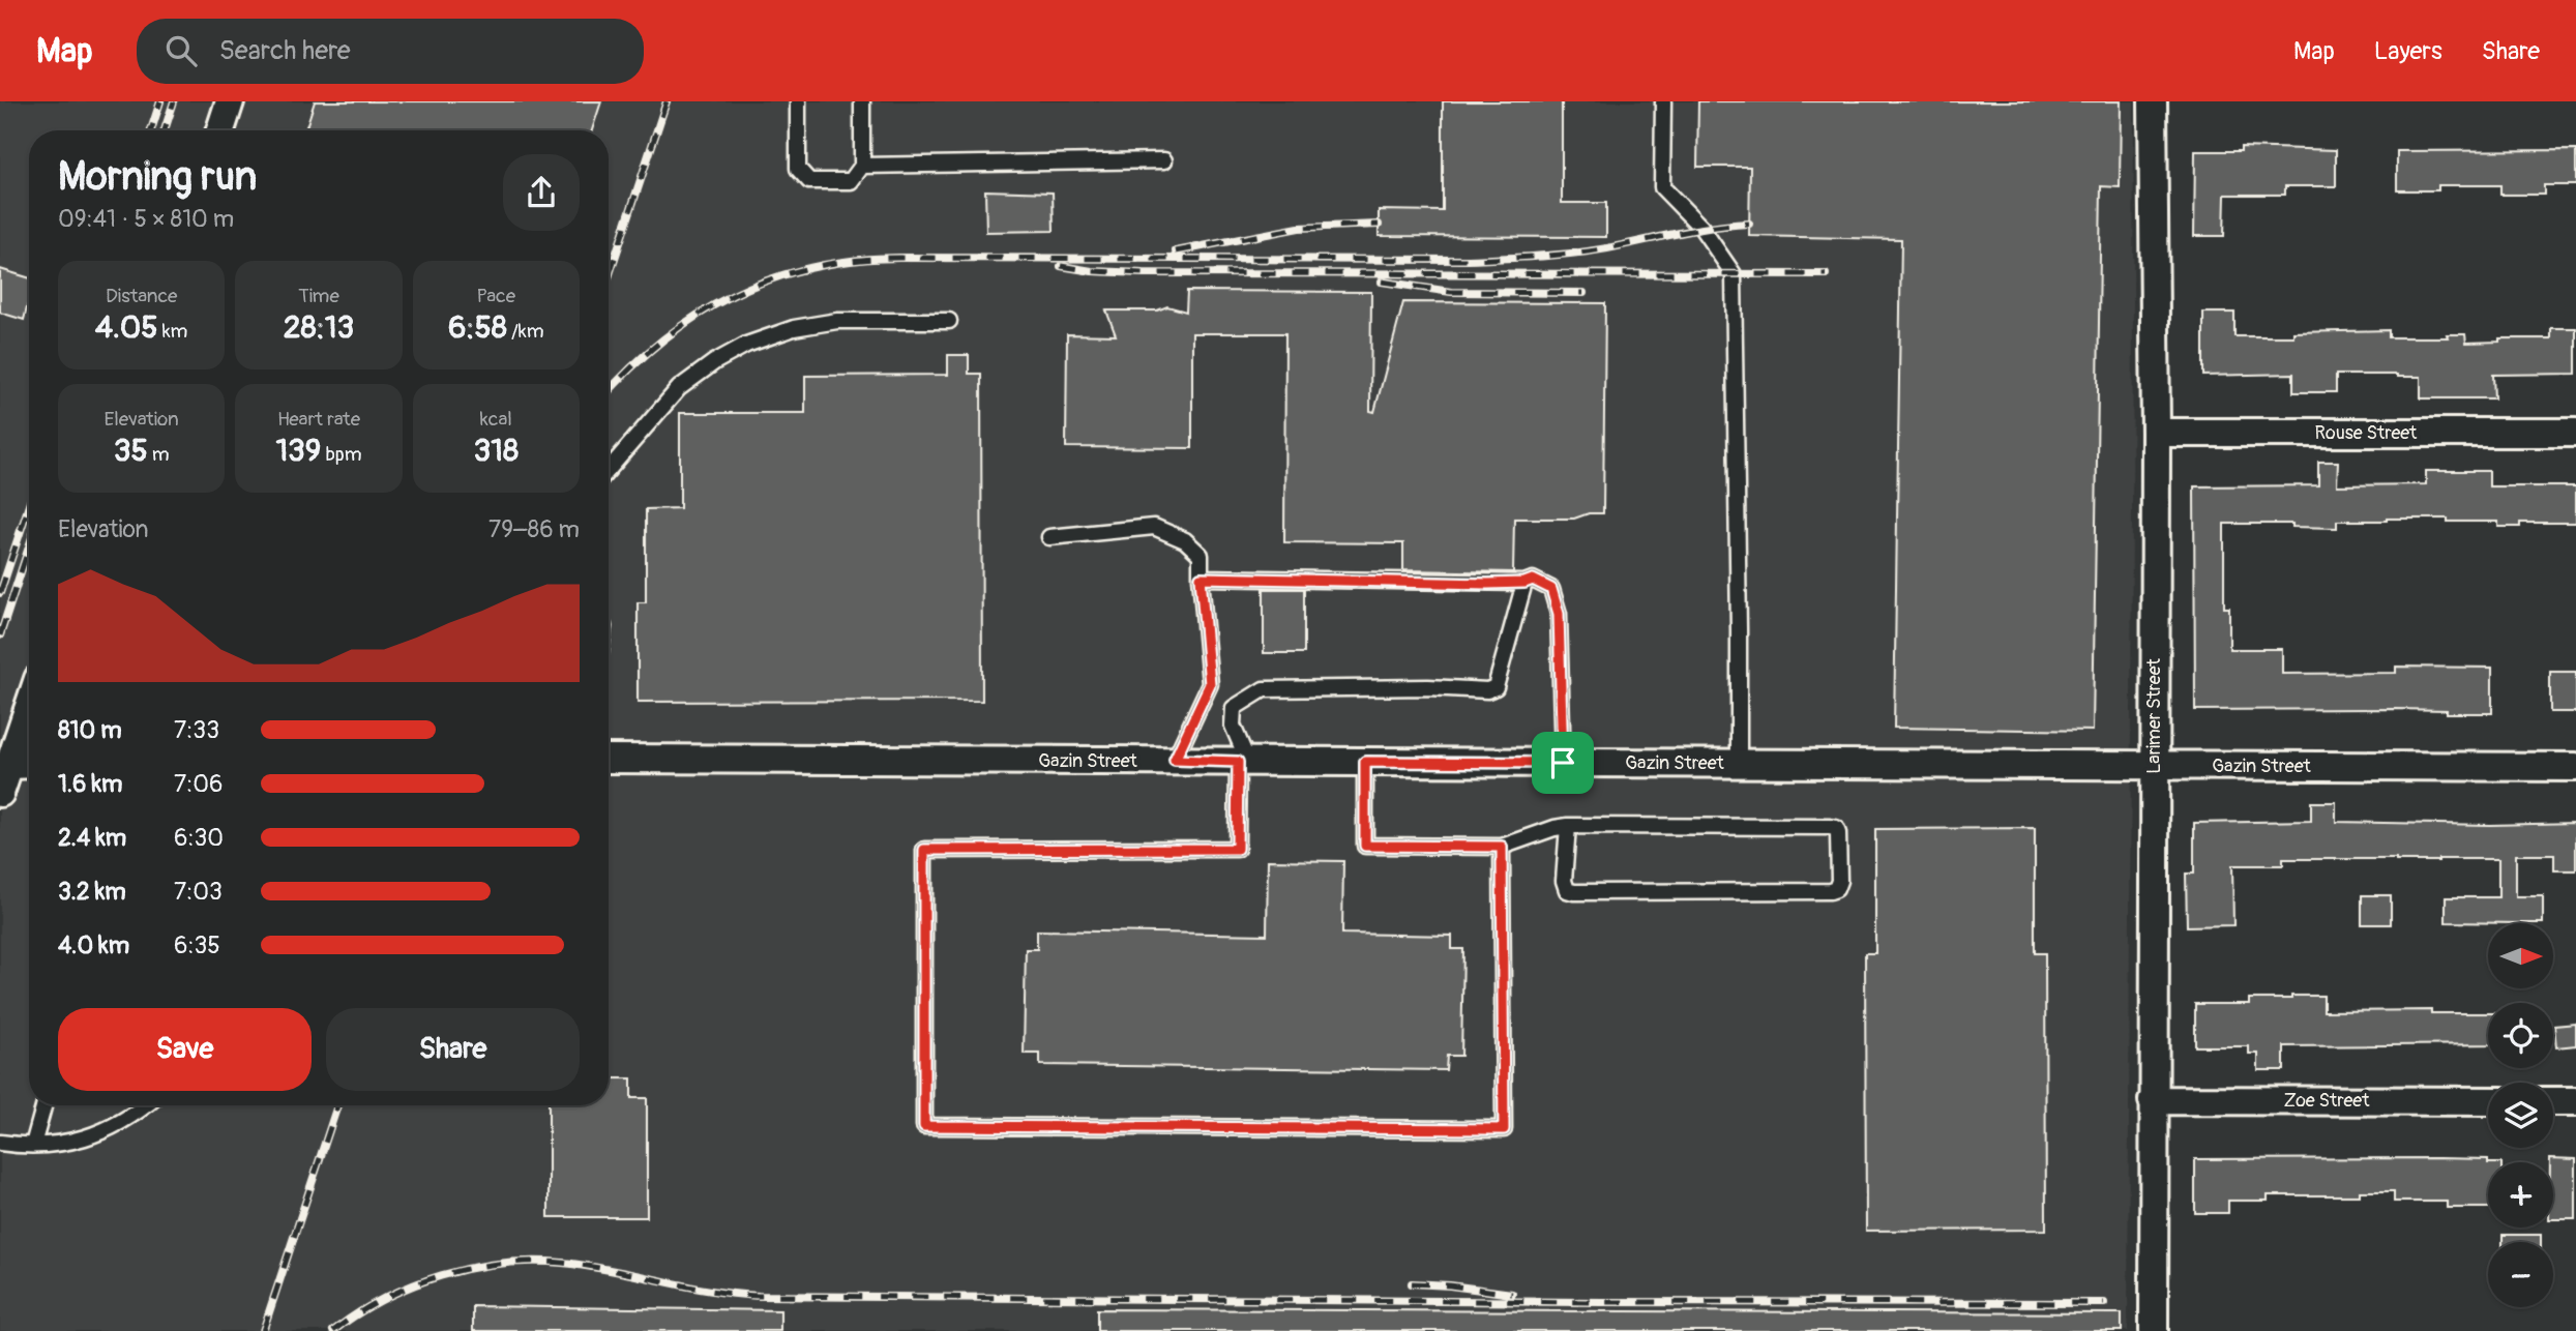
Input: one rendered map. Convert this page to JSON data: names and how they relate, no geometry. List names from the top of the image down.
{
  "streets": {
    "street": [
      "Rouse Street",
      "Larimer Street",
      "Gazin Street",
      "Zoe Street"
    ]
  },
  "crossings": [
    ["Rouse Street", "Larimer Street"],
    ["Larimer Street", "Gazin Street"],
    ["Larimer Street", "Zoe Street"]
  ],
  "north": "right",
  "page": {
    "header": "Map",
    "search": "Search here",
    "nav": ["Map", "Layers", "Share"],
    "heading": ["Morning run", "09:41 · 5 × 810 m"],
    "stats": [
      ["Distance", "4.05 km"],
      ["Time", "28:13"],
      ["Pace", "6:58 /km"],
      ["Elevation", "35 m"],
      ["Heart rate", "139 bpm"],
      ["kcal", "318"]
    ],
    "chart": ["Elevation", "79–86 m"],
    "list": [
      {
        "name": "810 m",
        "note": "7:33"
      },
      {
        "name": "1.6 km",
        "note": "7:06"
      },
      {
        "name": "2.4 km",
        "note": "6:30"
      },
      {
        "name": "3.2 km",
        "note": "7:03"
      },
      {
        "name": "4.0 km",
        "note": "6:35"
      }
    ],
    "map_buttons": ["+", "−"],
    "buttons": ["Save", "Share"]
  }
}
